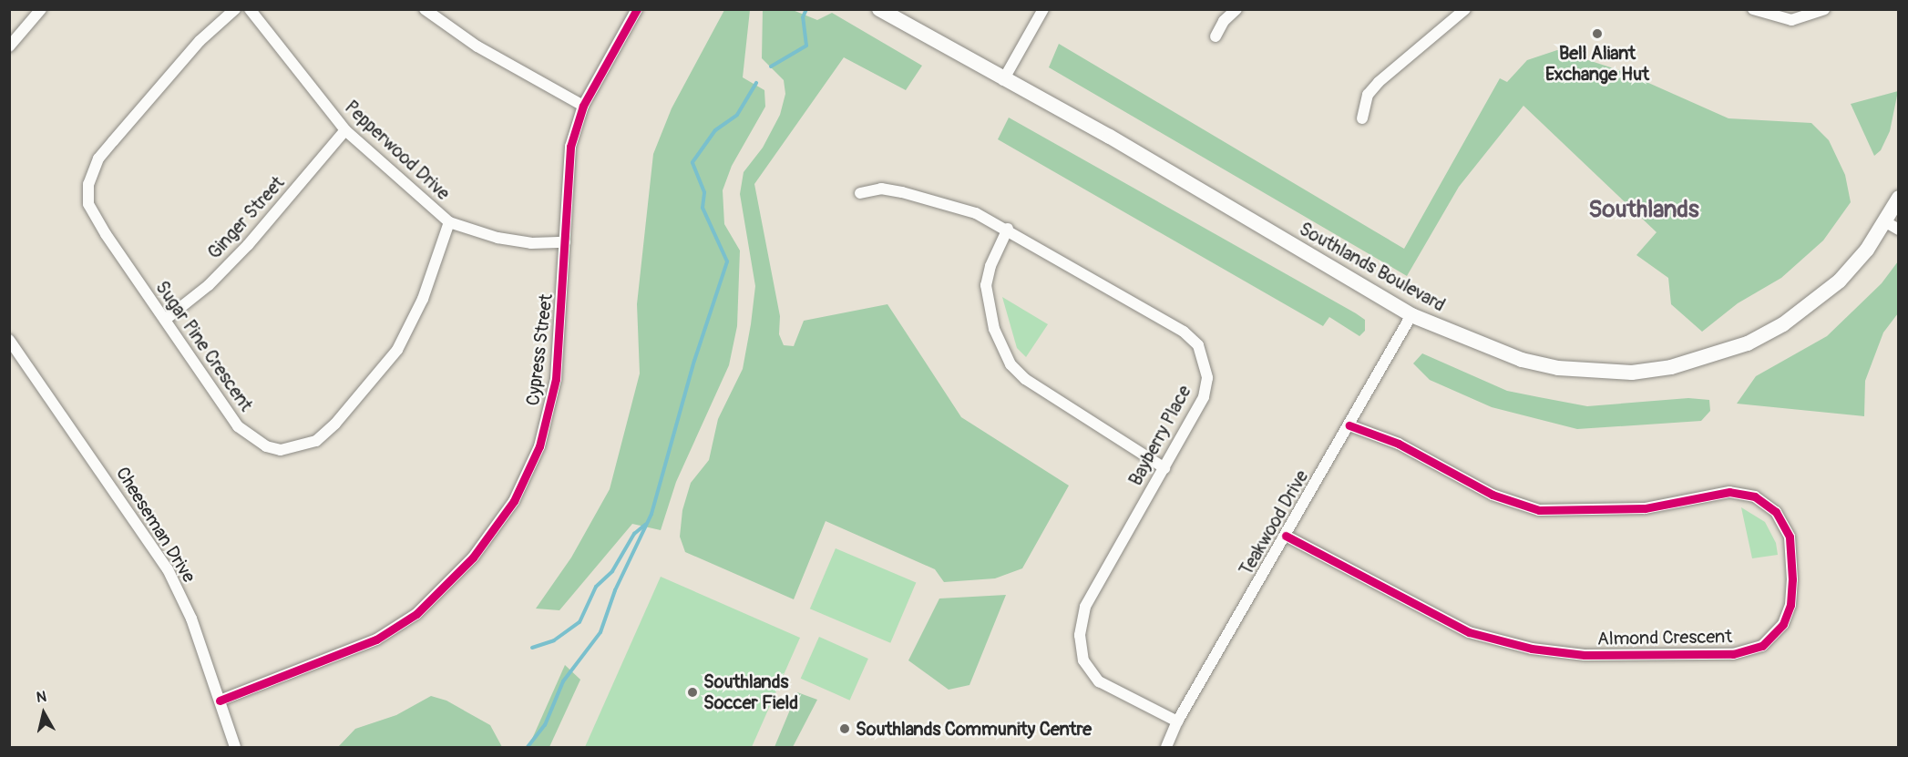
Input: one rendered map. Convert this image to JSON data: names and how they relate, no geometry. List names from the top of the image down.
{
  "streets": {
    "main road": ["Southlands Boulevard"],
    "street": [
      "Pepperwood Drive",
      "Ginger Street",
      "Sugar Pine Crescent",
      "Cypress Street",
      "Bayberry Place",
      "Teakwood Drive",
      "Cheeseman Drive",
      "Almond Crescent"
    ]
  },
  "crossings": [
    ["Pepperwood Drive", "Ginger Street"],
    ["Pepperwood Drive", "Sugar Pine Crescent"],
    ["Pepperwood Drive", "Cypress Street"],
    ["Ginger Street", "Sugar Pine Crescent"],
    ["Southlands Boulevard", "Teakwood Drive"],
    ["Cypress Street", "Cheeseman Drive"],
    ["Bayberry Place", "Teakwood Drive"],
    ["Teakwood Drive", "Almond Crescent"]
  ],
  "districts": ["Southlands"],
  "places": ["Bell Aliant Exchange Hut", "Southlands Soccer Field", "Southlands Community Centre"],
  "north": "top"
}
